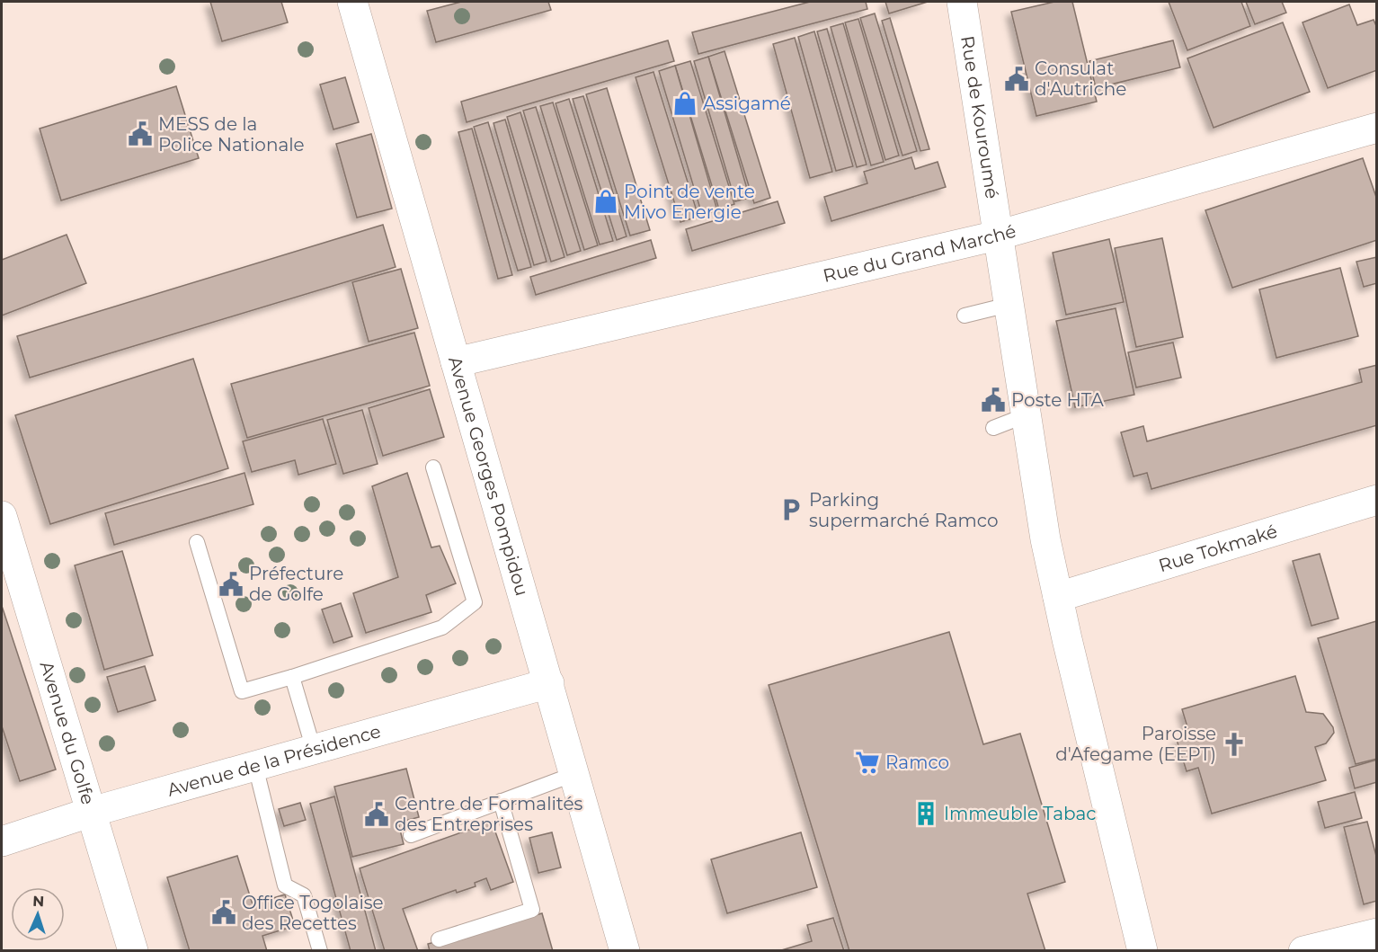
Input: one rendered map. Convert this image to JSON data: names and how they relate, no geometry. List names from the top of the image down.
{
  "streets": {
    "street": [
      "Rue de Kouroumé",
      "Rue du Grand Marché",
      "Avenue Georges Pompidou",
      "Rue Tokmaké",
      "Avenue du Golfe",
      "Avenue de la Présidence"
    ]
  },
  "crossings": [
    ["Rue de Kouroumé", "Rue du Grand Marché"],
    ["Rue de Kouroumé", "Rue Tokmaké"],
    ["Rue du Grand Marché", "Avenue Georges Pompidou"],
    ["Avenue Georges Pompidou", "Avenue de la Présidence"],
    ["Avenue du Golfe", "Avenue de la Présidence"]
  ],
  "places": {
    "public building": [
      "Consulat d'Autriche",
      "MESS de la Police Nationale",
      "Poste HTA",
      "Préfecture de Golfe",
      "Centre de Formalités des Entreprises",
      "Office Togolaise des Recettes"
    ],
    "shop": ["Assigamé", "Point de vente Mivo Energie"],
    "parking": ["Parking supermarché Ramco"],
    "church": ["Paroisse d'Afegame (EEPT)"],
    "supermarket": ["Ramco"],
    "building": ["Immeuble Tabac"]
  },
  "north": "top"
}
